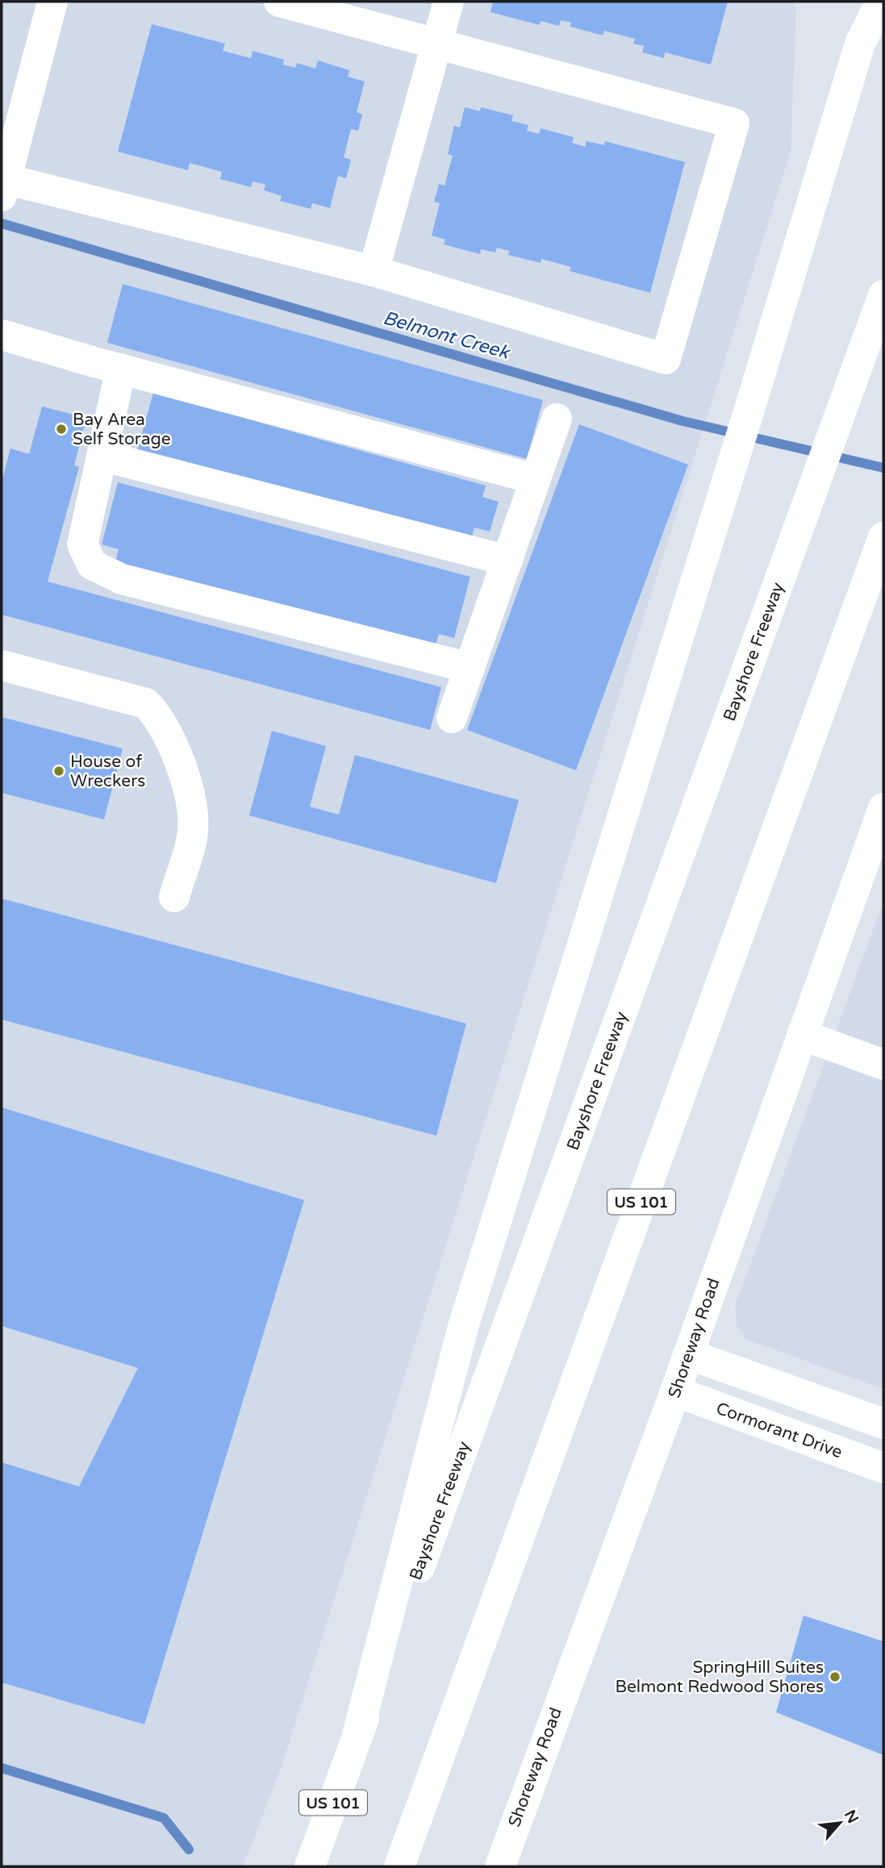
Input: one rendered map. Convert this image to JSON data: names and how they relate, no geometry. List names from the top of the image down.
{
  "streets": {
    "main road": [
      "Bayshore Freeway",
      "US 101",
      "Shoreway Road",
      "Cormorant Drive"
    ]
  },
  "crossings": [
    ["Shoreway Road", "Cormorant Drive"]
  ],
  "water": ["Belmont Creek"],
  "places": ["Bay Area Self Storage", "House of Wreckers", "SpringHill Suites Belmont Redwood Shores"],
  "north": "top right"
}
